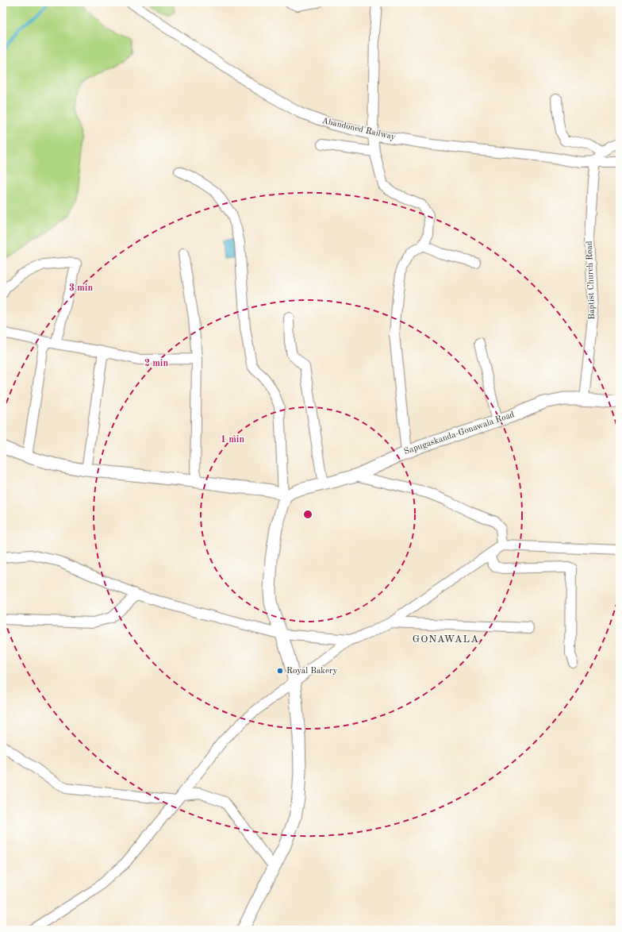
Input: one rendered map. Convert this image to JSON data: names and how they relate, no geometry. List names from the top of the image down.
{
  "streets": {
    "street": ["Abandoned Railway", "Baptist Church Road", "Sapugaskanda-Gonawala Road"]
  },
  "crossings": [
    ["Abandoned Railway", "Baptist Church Road"],
    ["Baptist Church Road", "Sapugaskanda-Gonawala Road"]
  ],
  "districts": ["GONAWALA"],
  "places": ["Royal Bakery"],
  "rings": ["3 min", "2 min", "1 min"]
}
